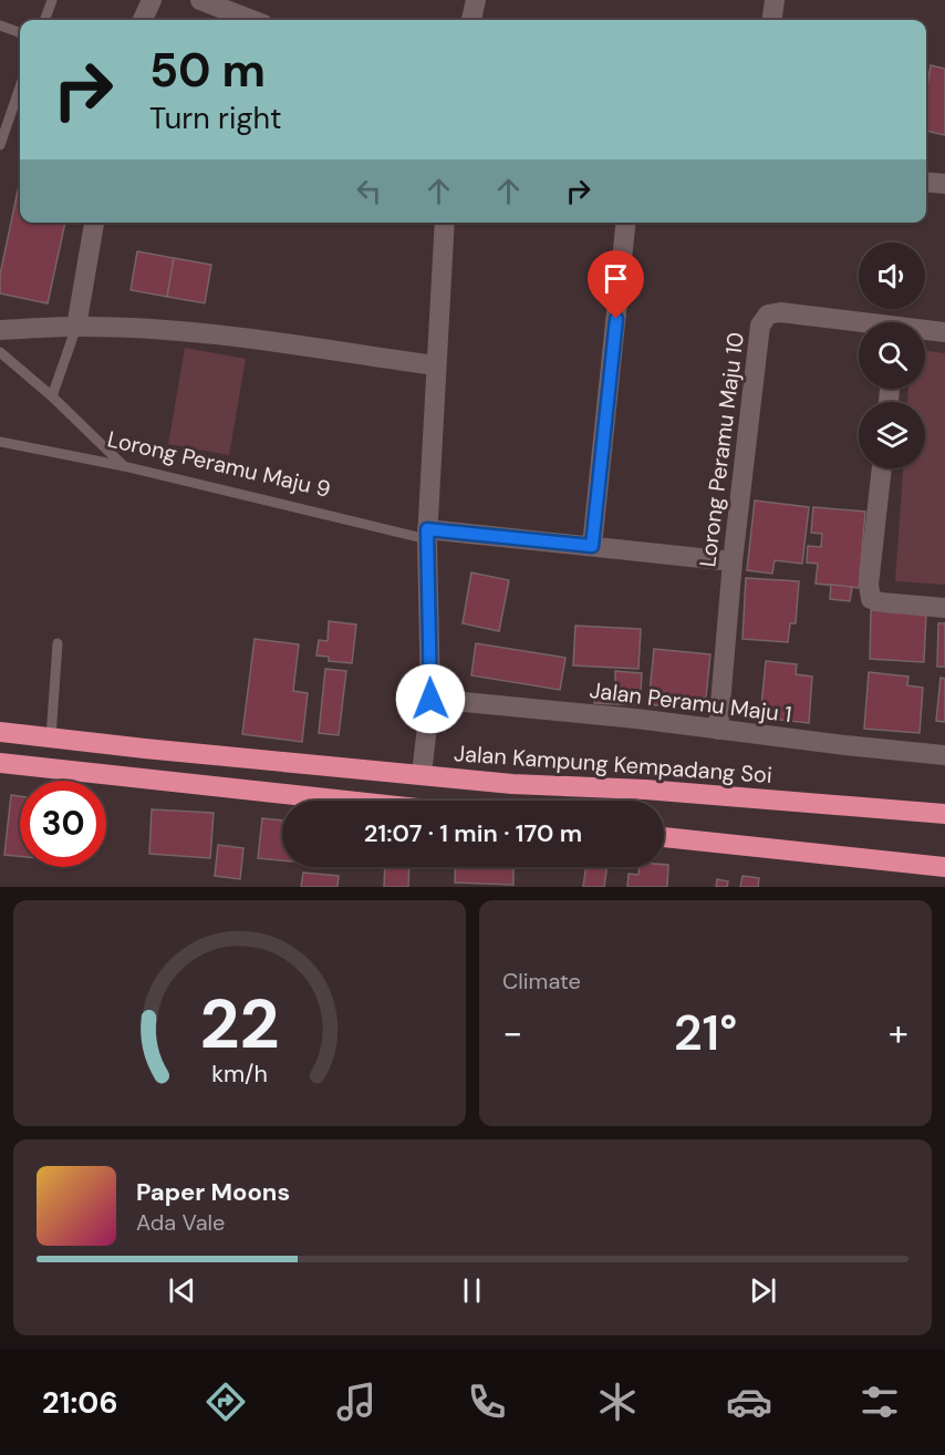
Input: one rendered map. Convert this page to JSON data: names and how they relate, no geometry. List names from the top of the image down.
{
  "streets": {
    "highway": ["Jalan Kampung Kempadang Soi"],
    "street": ["Lorong Peramu Maju 10", "Jalan Peramu Maju 1"],
    "lane": ["Lorong Peramu Maju 9"]
  },
  "crossings": [
    ["Lorong Peramu Maju 10", "Jalan Peramu Maju 1"]
  ],
  "page": {
    "turn": ["50 m", "Turn right"],
    "limit": "30",
    "trip": "21:07 · 1 min · 170 m",
    "tile": "Climate",
    "heat": ["−", "21°", "+"],
    "song": ["Paper Moons", "Ada Vale"],
    "tabs": "21:06",
    "gauge": ["22", "km/h"]
  }
}
